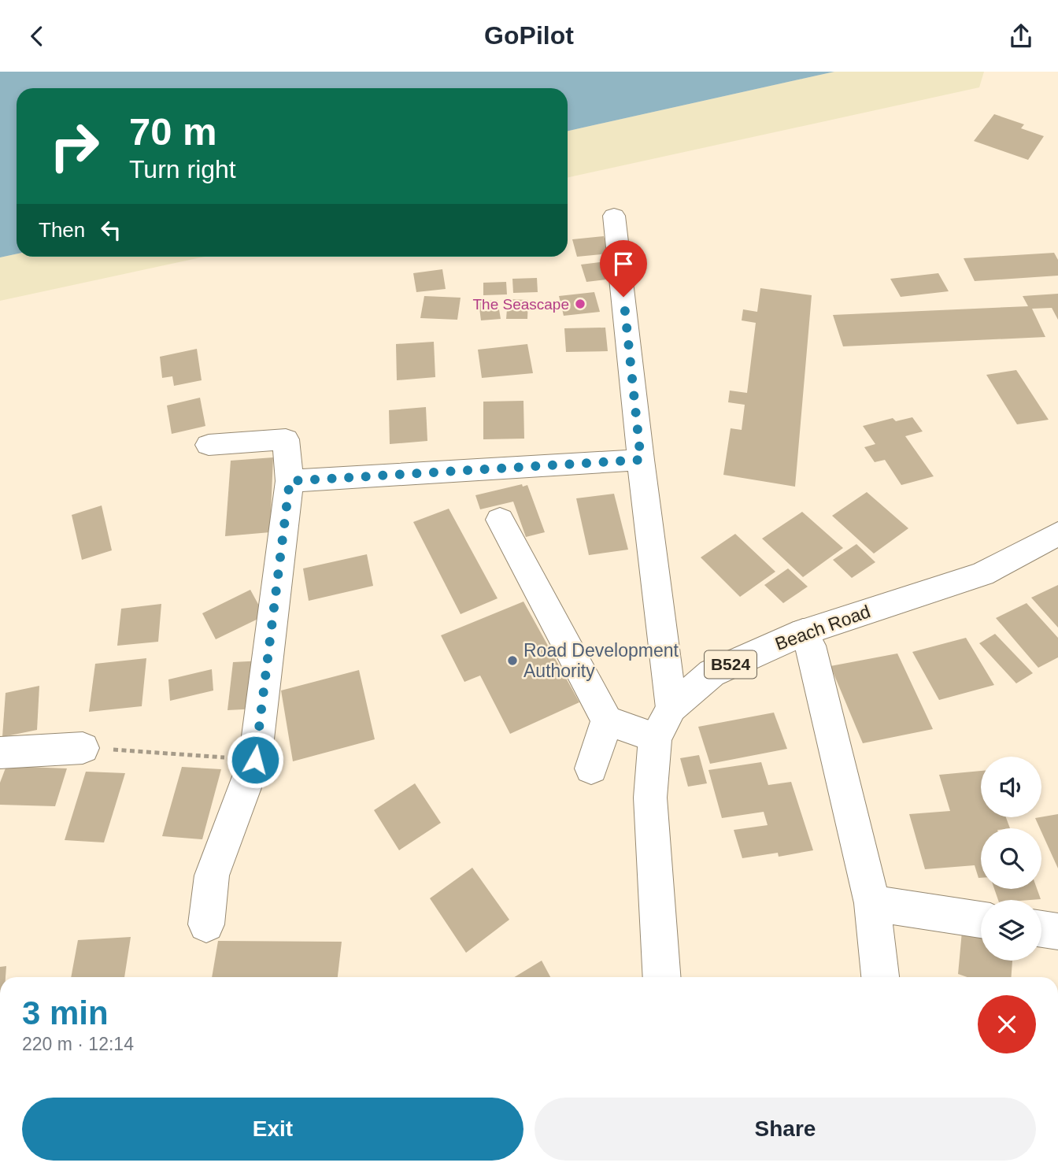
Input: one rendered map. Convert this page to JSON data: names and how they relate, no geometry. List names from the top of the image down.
{
  "streets": {
    "street": ["Beach Road", "B524"]
  },
  "places": ["The Seascape", "Road Development Authority"],
  "page": {
    "header": "GoPilot",
    "turn": ["70 m", "Turn right"],
    "then": "Then",
    "heading": ["3 min", "220 m · 12:14"],
    "buttons": ["Exit", "Share"]
  }
}
